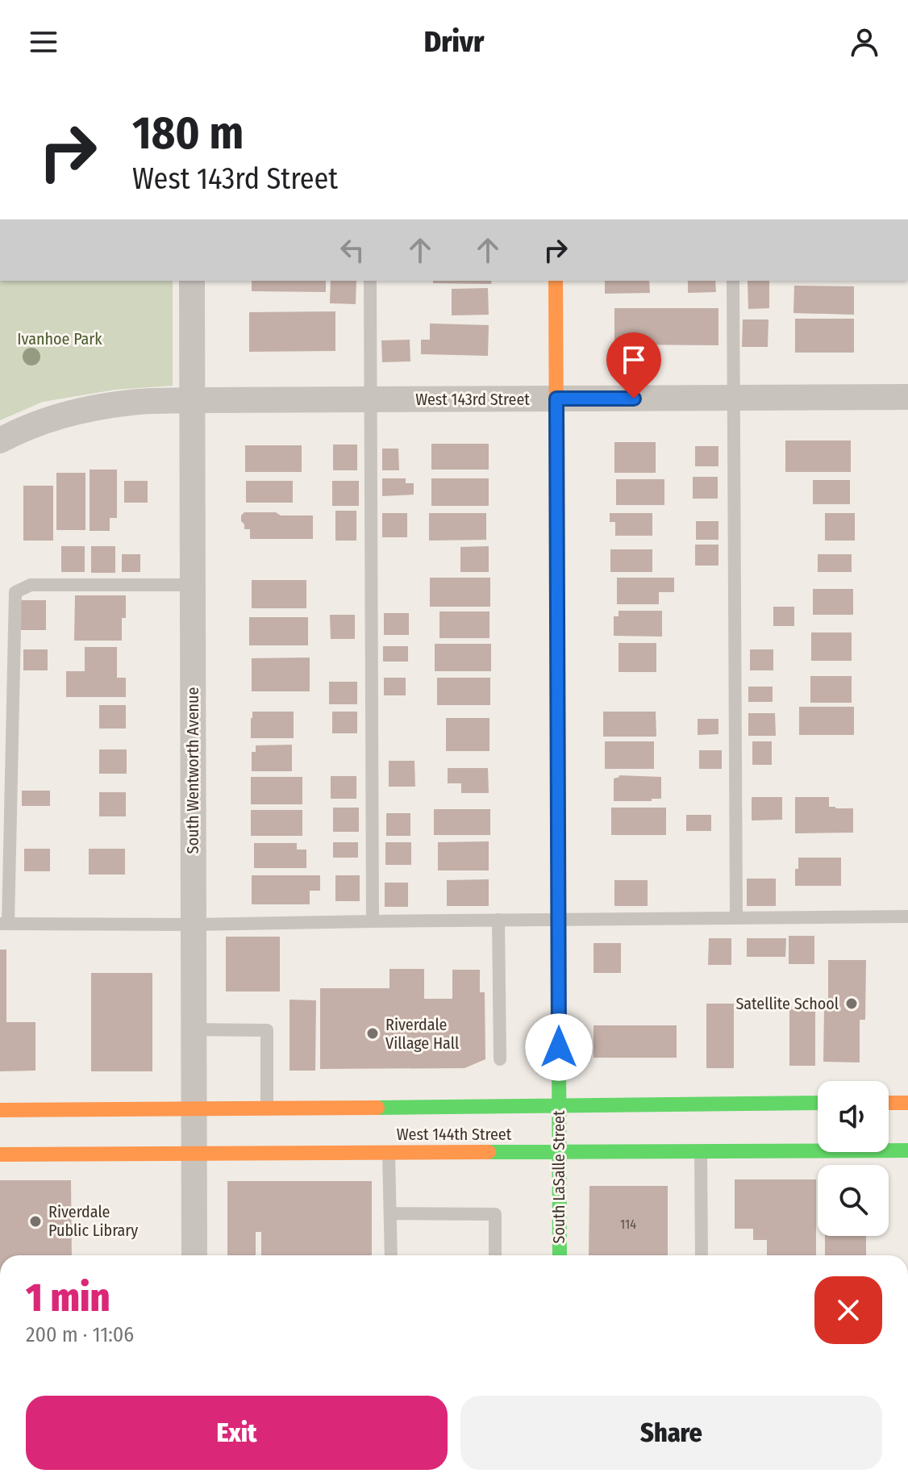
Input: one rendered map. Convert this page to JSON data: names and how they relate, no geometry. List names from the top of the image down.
{
  "streets": {
    "street": [
      "West 143rd Street",
      "South Wentworth Avenue",
      "West 144th Street",
      "South LaSalle Street"
    ]
  },
  "crossings": [
    ["West 143rd Street", "South Wentworth Avenue"],
    ["West 143rd Street", "South LaSalle Street"],
    ["South Wentworth Avenue", "West 144th Street"],
    ["West 144th Street", "South LaSalle Street"]
  ],
  "parks": ["Ivanhoe Park"],
  "places": ["Satellite School", "Riverdale Village Hall", "Riverdale Public Library"],
  "house_numbers": ["114"],
  "page": {
    "header": "Drivr",
    "turn": ["180 m", "West 143rd Street"],
    "heading": ["1 min", "200 m · 11:06"],
    "buttons": ["Exit", "Share"]
  }
}
